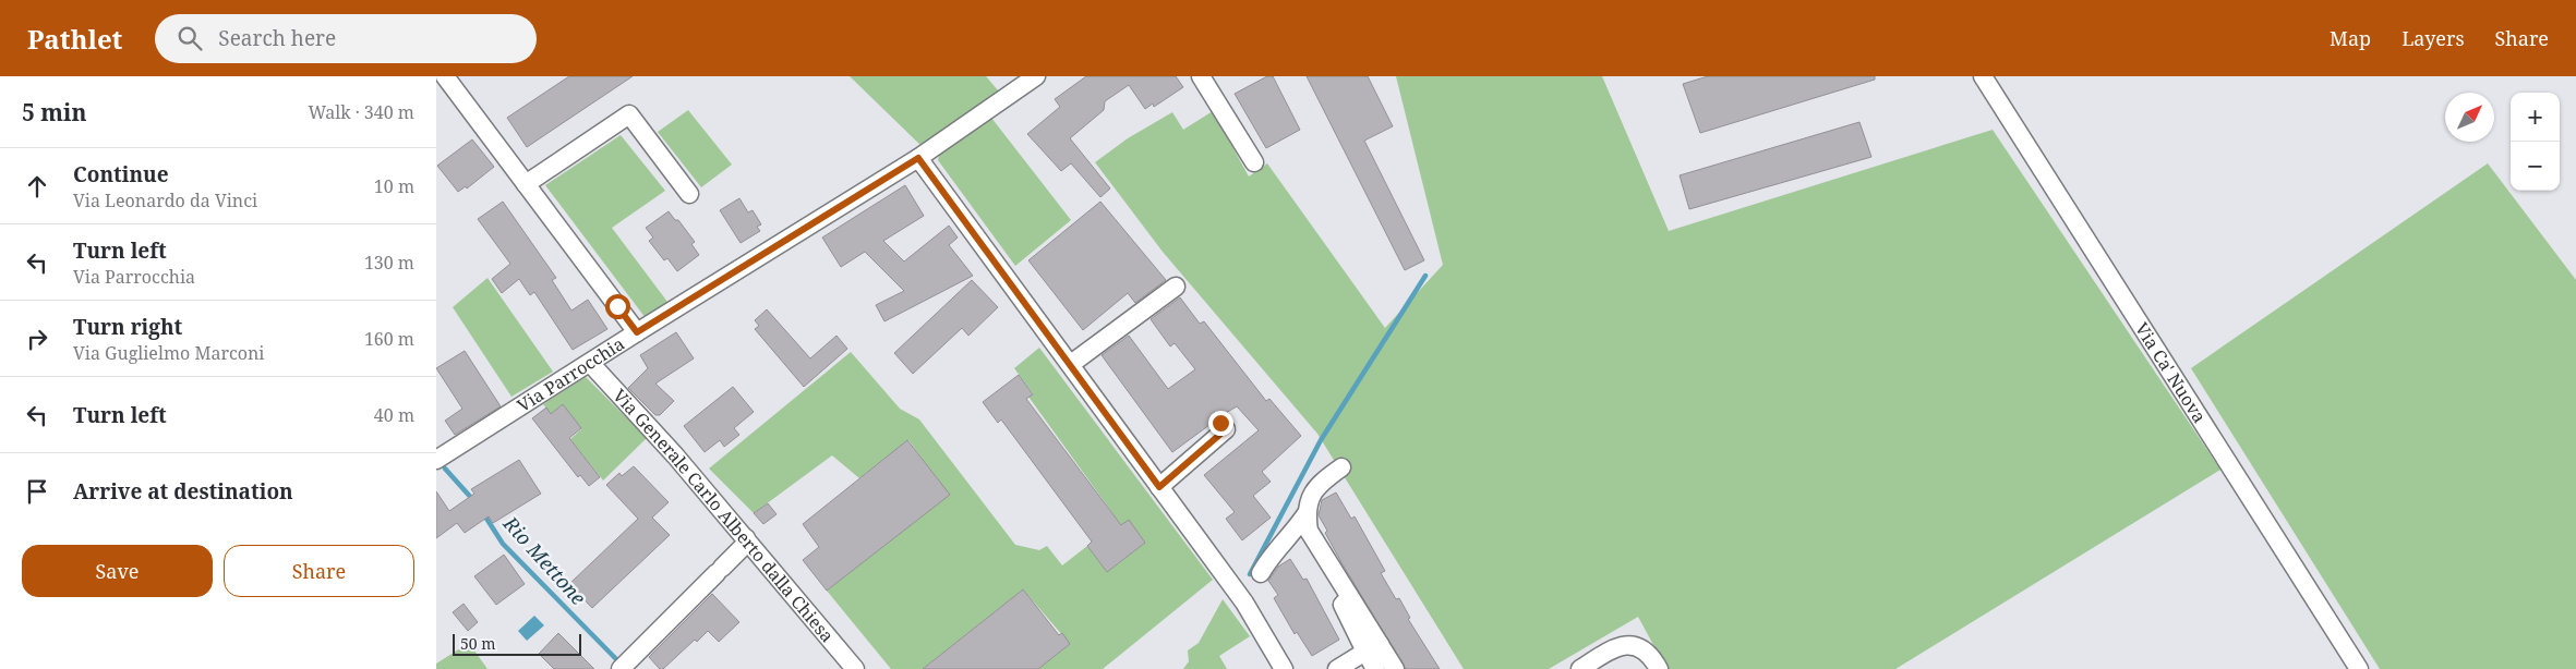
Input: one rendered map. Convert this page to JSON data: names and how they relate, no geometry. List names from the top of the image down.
{
  "streets": {
    "street": ["Via Ca' Nuova", "Via Parrocchia", "Via Generale Carlo Alberto dalla Chiesa"]
  },
  "crossings": [
    ["Via Parrocchia", "Via Generale Carlo Alberto dalla Chiesa"]
  ],
  "water": ["Rio Mettone"],
  "scale_bar": "50 m",
  "north": "top right",
  "page": {
    "header": "Pathlet",
    "search": "Search here",
    "nav": ["Map", "Layers", "Share"],
    "heading": ["5 min", "Walk · 340 m"],
    "map_buttons": ["+", "−"],
    "list": [
      ["Continue", "Via Leonardo da Vinci", "10 m"],
      ["Turn left", "Via Parrocchia", "130 m"],
      ["Turn right", "Via Guglielmo Marconi", "160 m"],
      ["Turn left", "40 m"],
      "Arrive at destination"
    ],
    "buttons": ["Save", "Share"],
    "scale": "50 m"
  }
}
